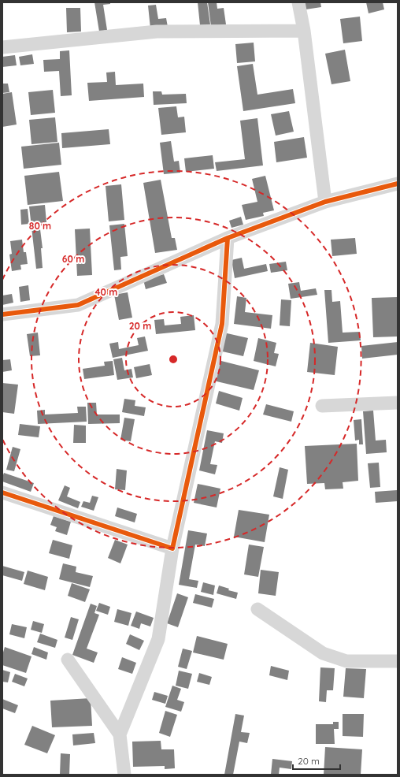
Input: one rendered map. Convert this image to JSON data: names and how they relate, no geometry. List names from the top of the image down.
{
  "scale_bar": "20 m",
  "rings": [
    "80 m",
    "60 m",
    "40 m",
    "20 m"
  ]
}
